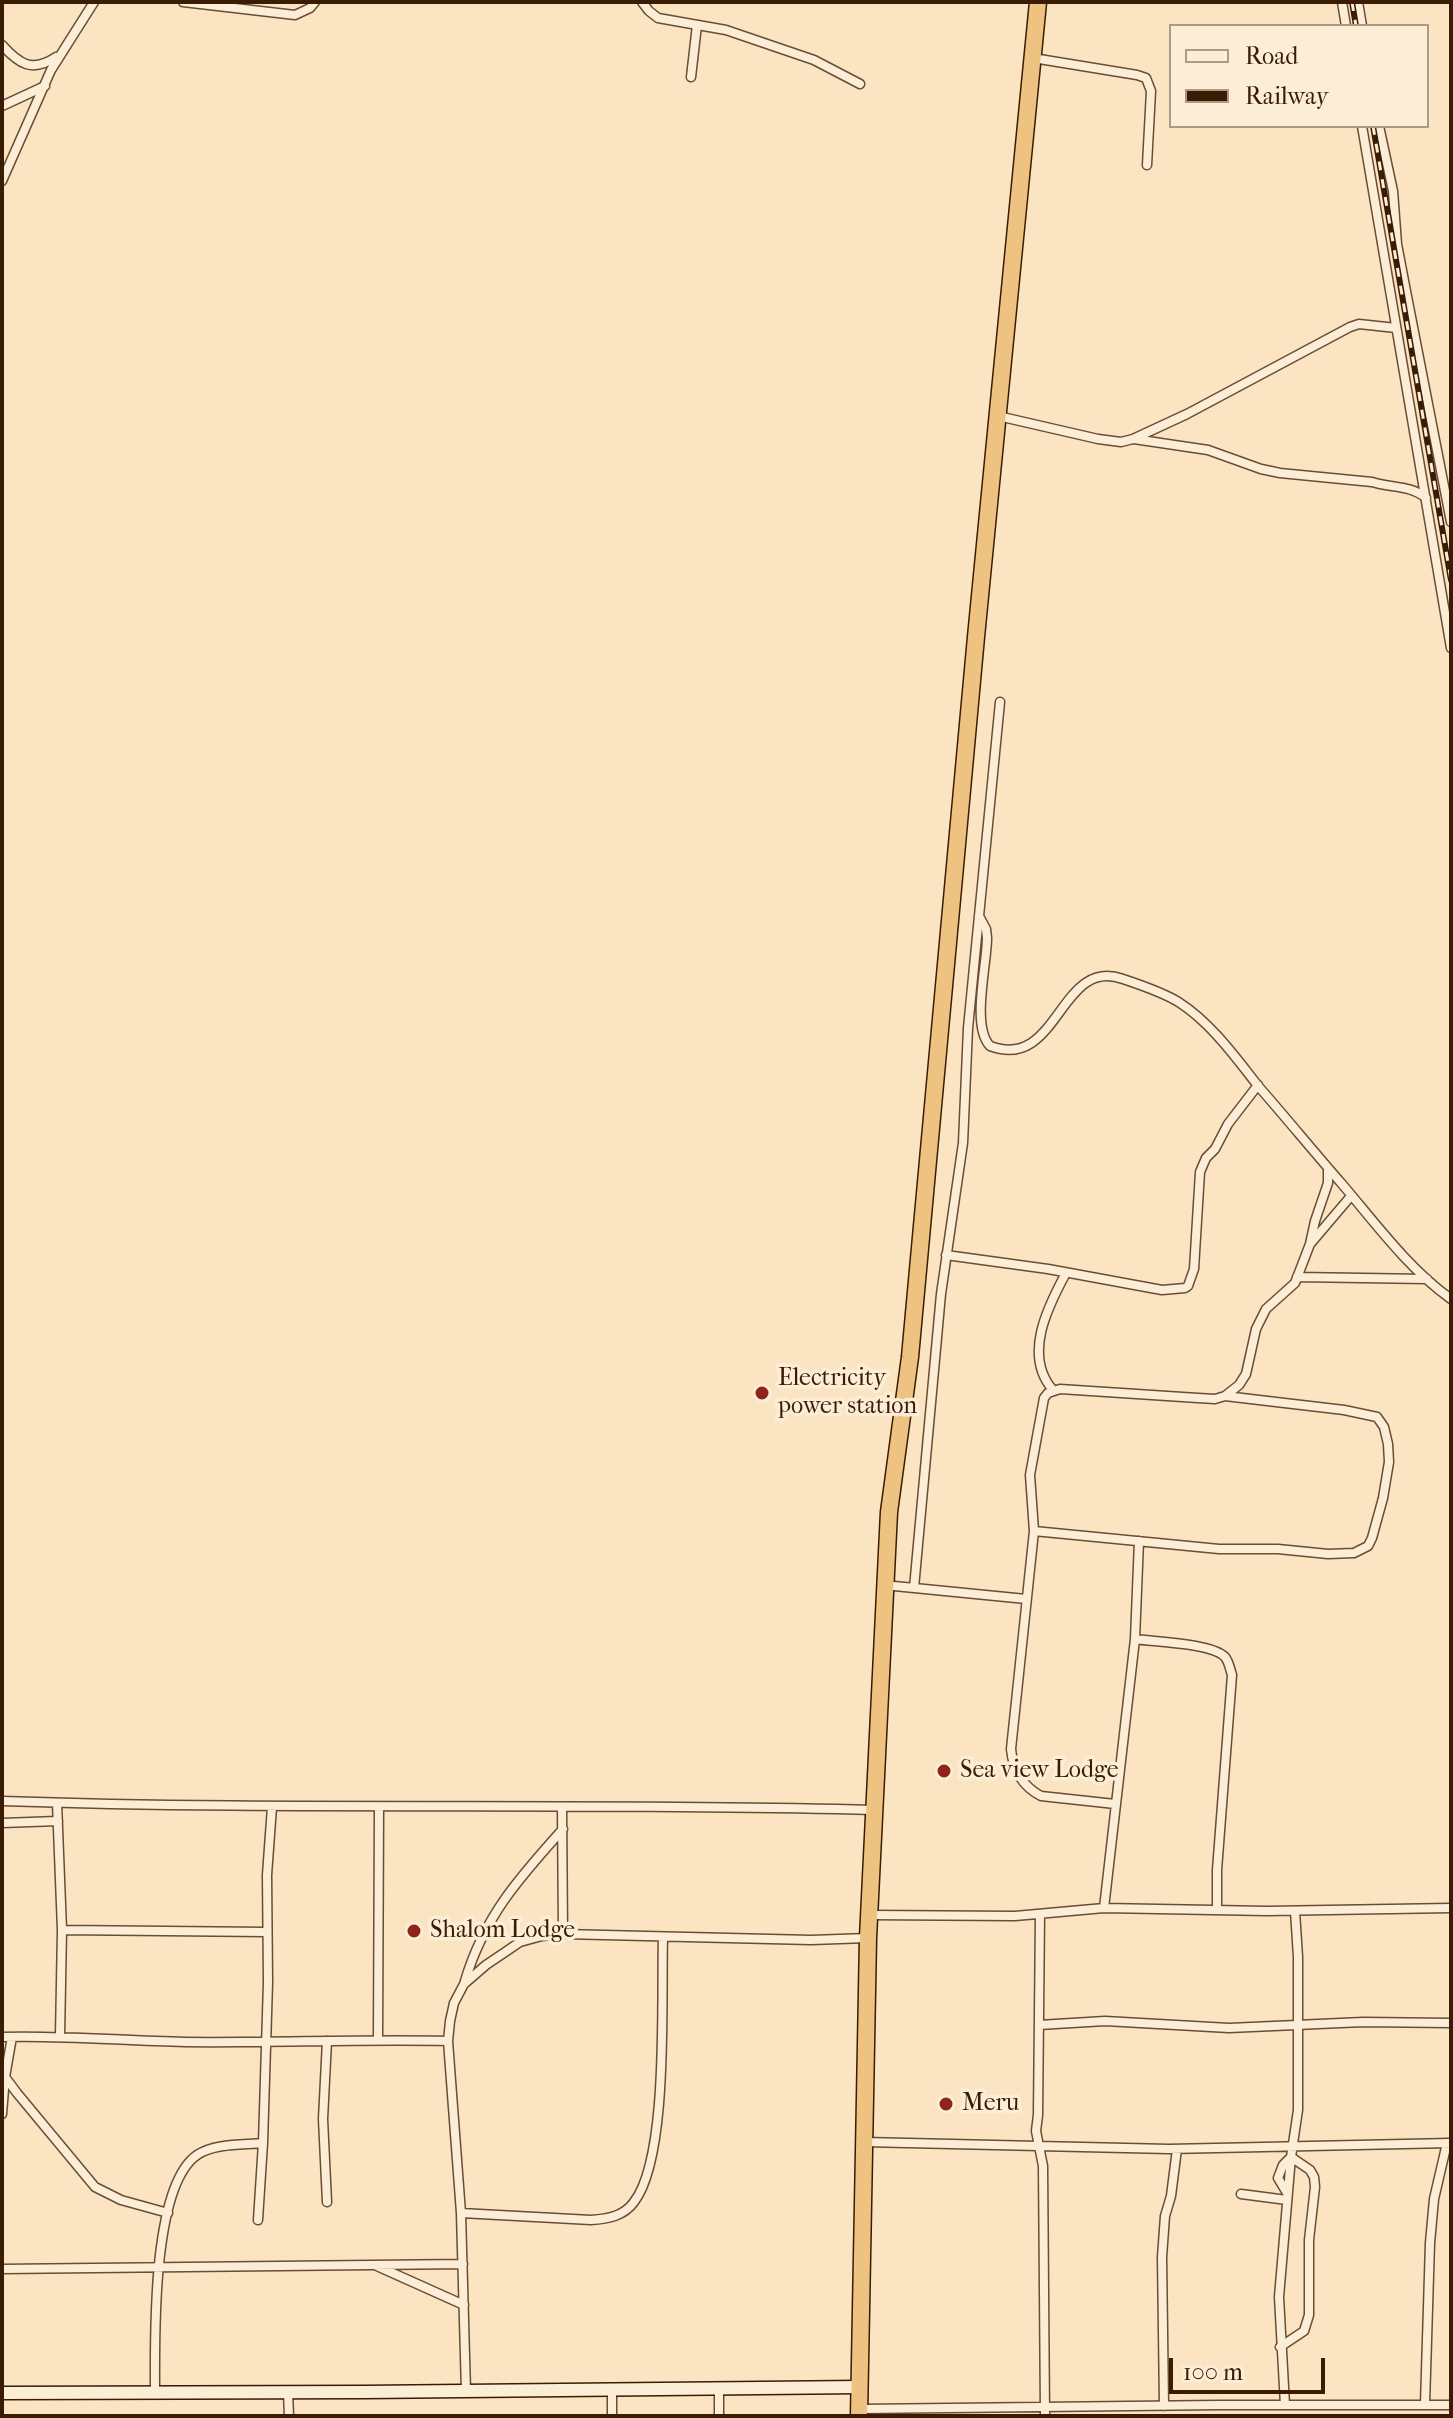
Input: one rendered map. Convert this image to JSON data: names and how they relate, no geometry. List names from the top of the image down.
{
  "places": [
    "Electricity power station",
    "Sea view Lodge",
    "Shalom Lodge",
    "Meru"
  ],
  "legend": ["Road", "Railway"],
  "scale_bar": "100 m"
}
